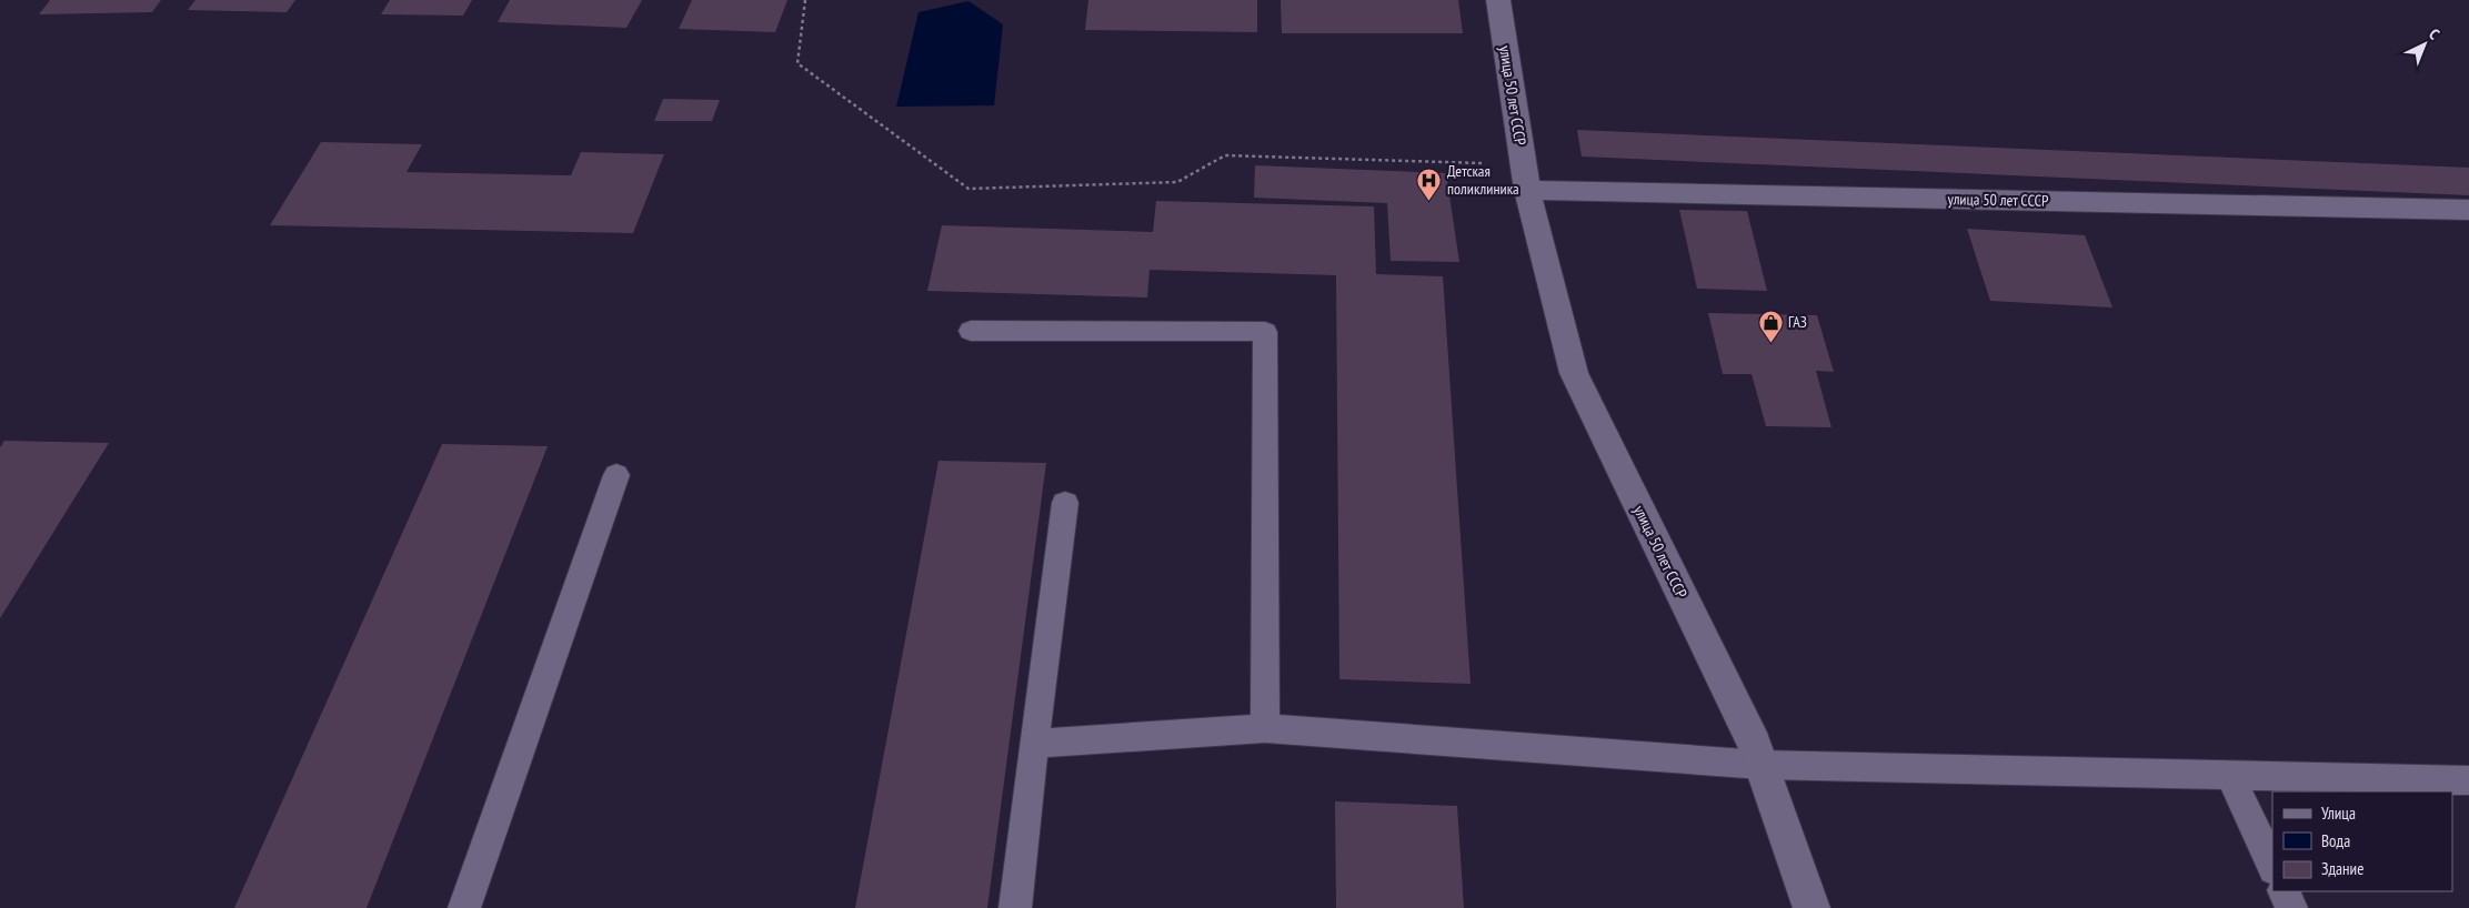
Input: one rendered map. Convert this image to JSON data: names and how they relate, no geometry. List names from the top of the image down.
{
  "streets": {
    "street": ["улица 50 лет СССР"]
  },
  "places": {
    "hospital": ["Детская поликлиника"],
    "shop": ["ГАЗ"]
  },
  "legend": ["Улица", "Вода", "Здание"],
  "north": "top right"
}
